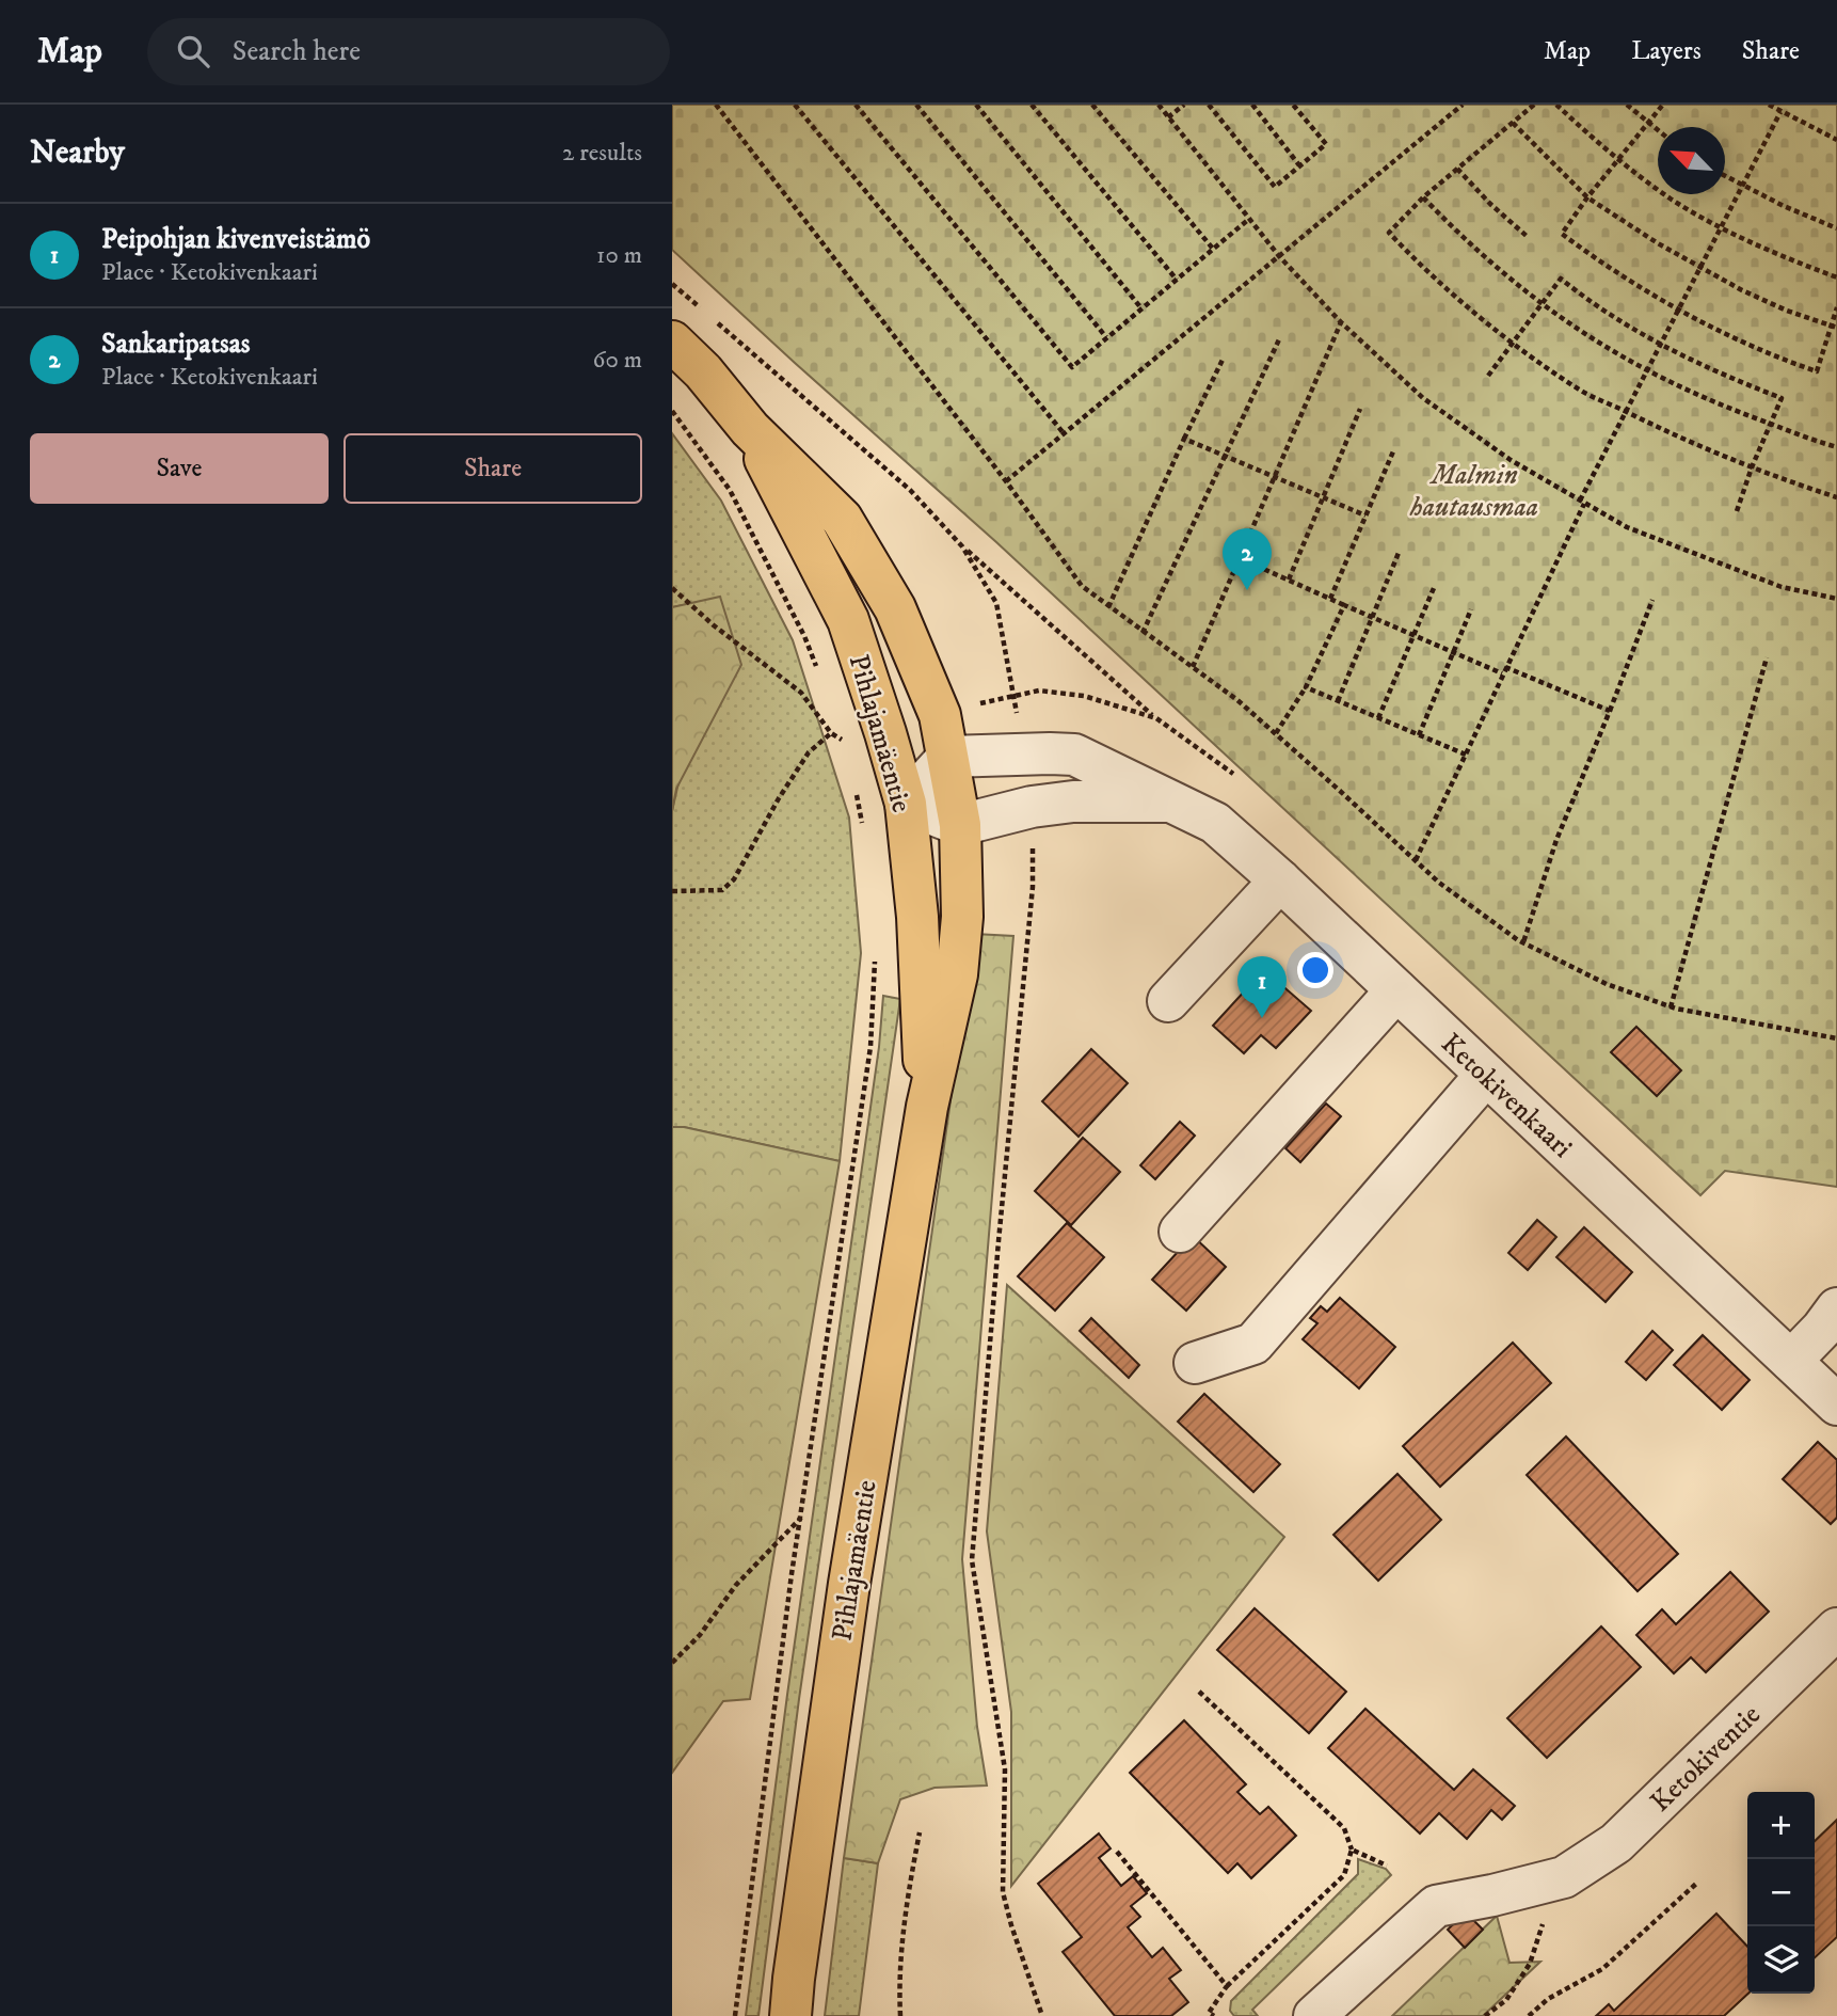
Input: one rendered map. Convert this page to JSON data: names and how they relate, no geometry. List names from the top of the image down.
{
  "streets": {
    "main road": ["Pihlajamäentie"],
    "street": ["Ketokivenkaari", "Ketokiventie"]
  },
  "crossings": [
    ["Pihlajamäentie", "Ketokivenkaari"]
  ],
  "parks": ["Malmin hautausmaa"],
  "north": "top left",
  "page": {
    "header": "Map",
    "search": "Search here",
    "nav": ["Map", "Layers", "Share"],
    "heading": ["Nearby", "2 results"],
    "list": [
      {
        "mark": "1",
        "name": "Peipohjan kivenveistämö",
        "note": "Place · Ketokivenkaari",
        "value": "10 m"
      },
      {
        "mark": "2",
        "name": "Sankaripatsas",
        "note": "Place · Ketokivenkaari",
        "value": "60 m"
      }
    ],
    "buttons": ["Save", "Share"],
    "pins": ["2", "1"],
    "map_buttons": ["+", "−"]
  }
}
